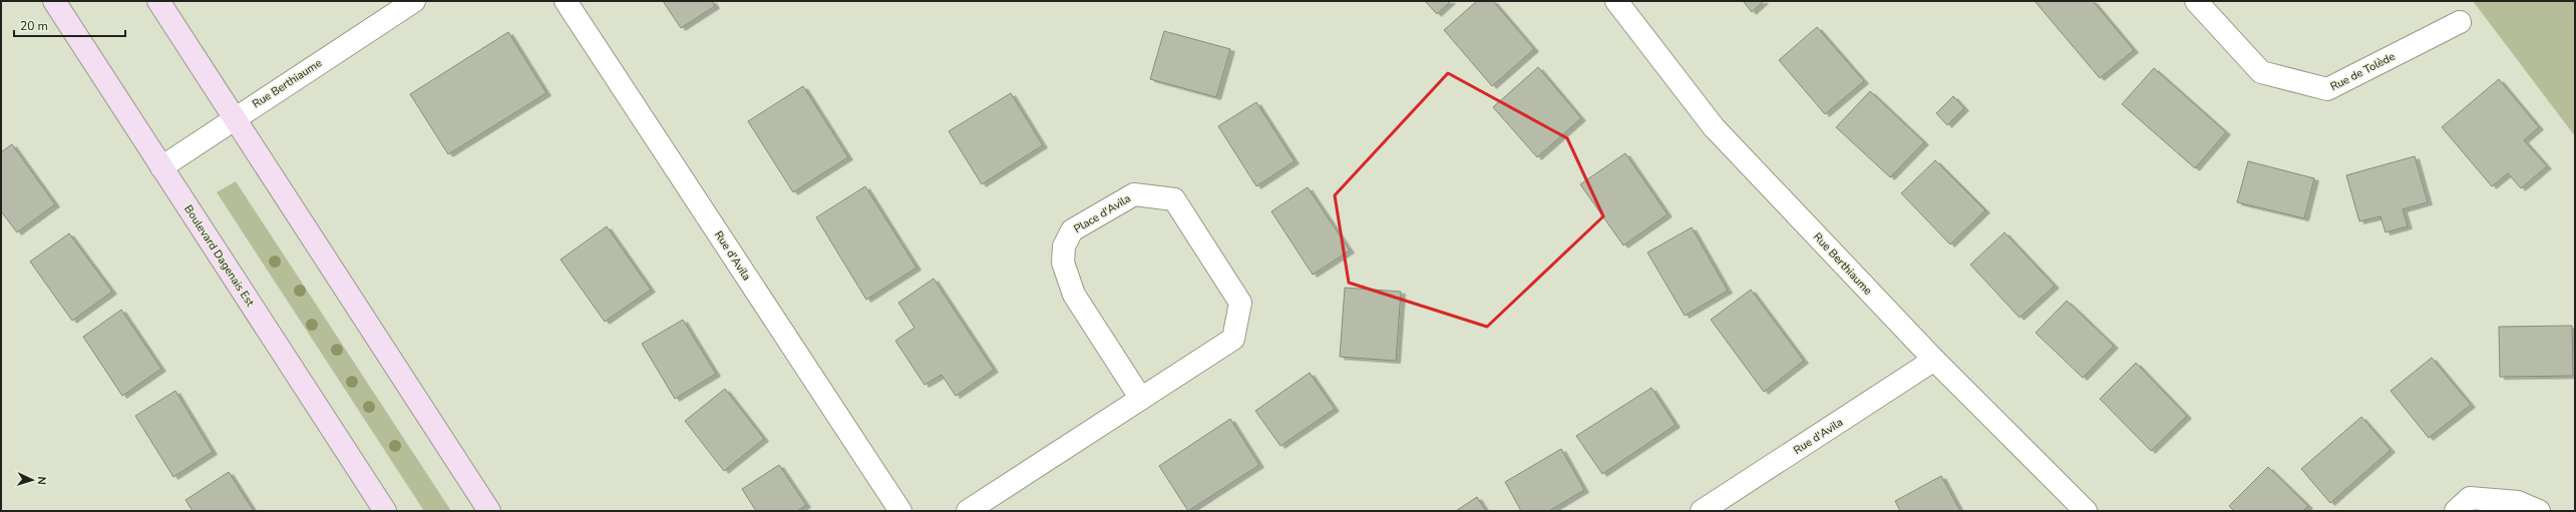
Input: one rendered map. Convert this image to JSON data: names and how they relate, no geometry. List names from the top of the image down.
{
  "streets": {
    "main road": ["Boulevard Dagenais Est"],
    "street": [
      "Rue de Tolède",
      "Rue Berthiaume",
      "Place d'Avila",
      "Rue d'Avila"
    ]
  },
  "crossings": [
    ["Rue Berthiaume", "Boulevard Dagenais Est"],
    ["Rue Berthiaume", "Rue d'Avila"]
  ],
  "scale_bar": "20 m",
  "north": "right"
}
